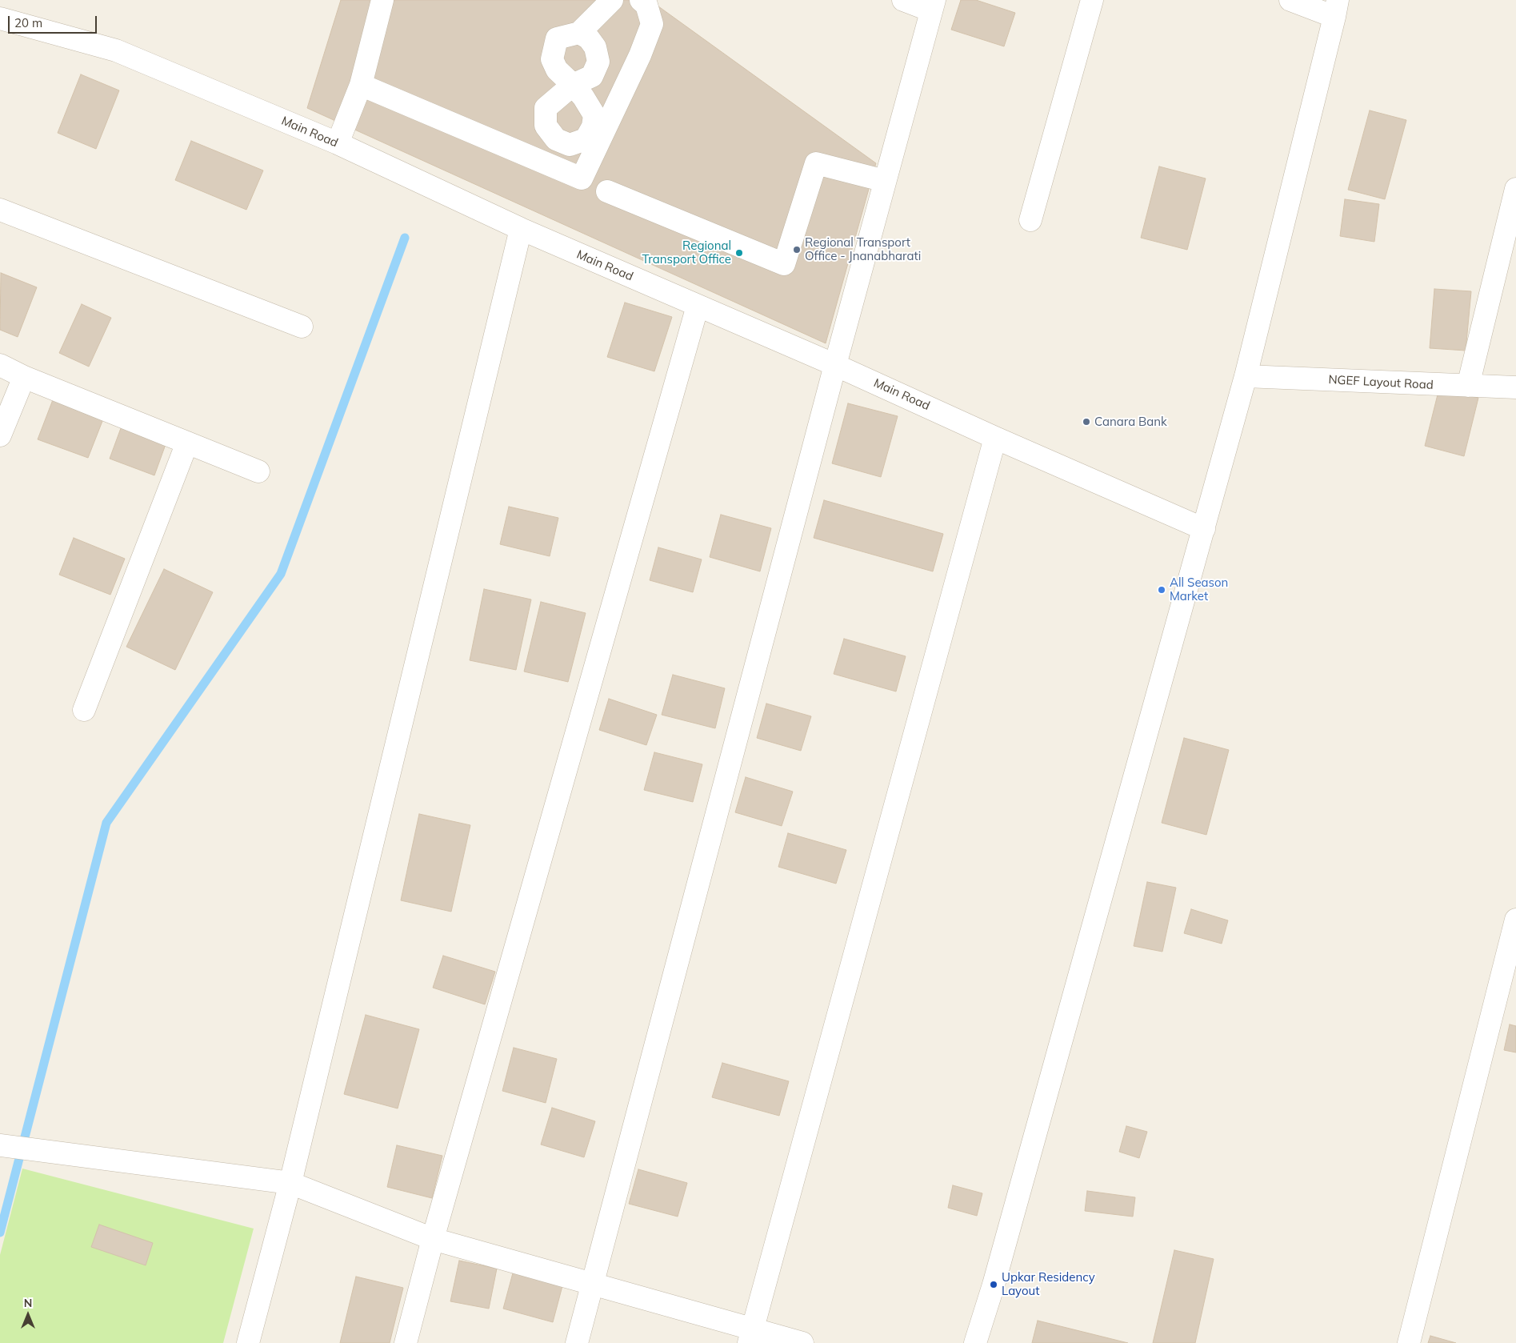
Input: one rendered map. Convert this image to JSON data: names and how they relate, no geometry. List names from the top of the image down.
{
  "streets": {
    "street": ["Main Road", "NGEF Layout Road"]
  },
  "places": [
    "Regional Transport Office - Jnanabharati",
    "Regional Transport Office",
    "Canara Bank",
    "All Season Market",
    "Upkar Residency Layout"
  ],
  "scale_bar": "20 m",
  "north": "top"
}
